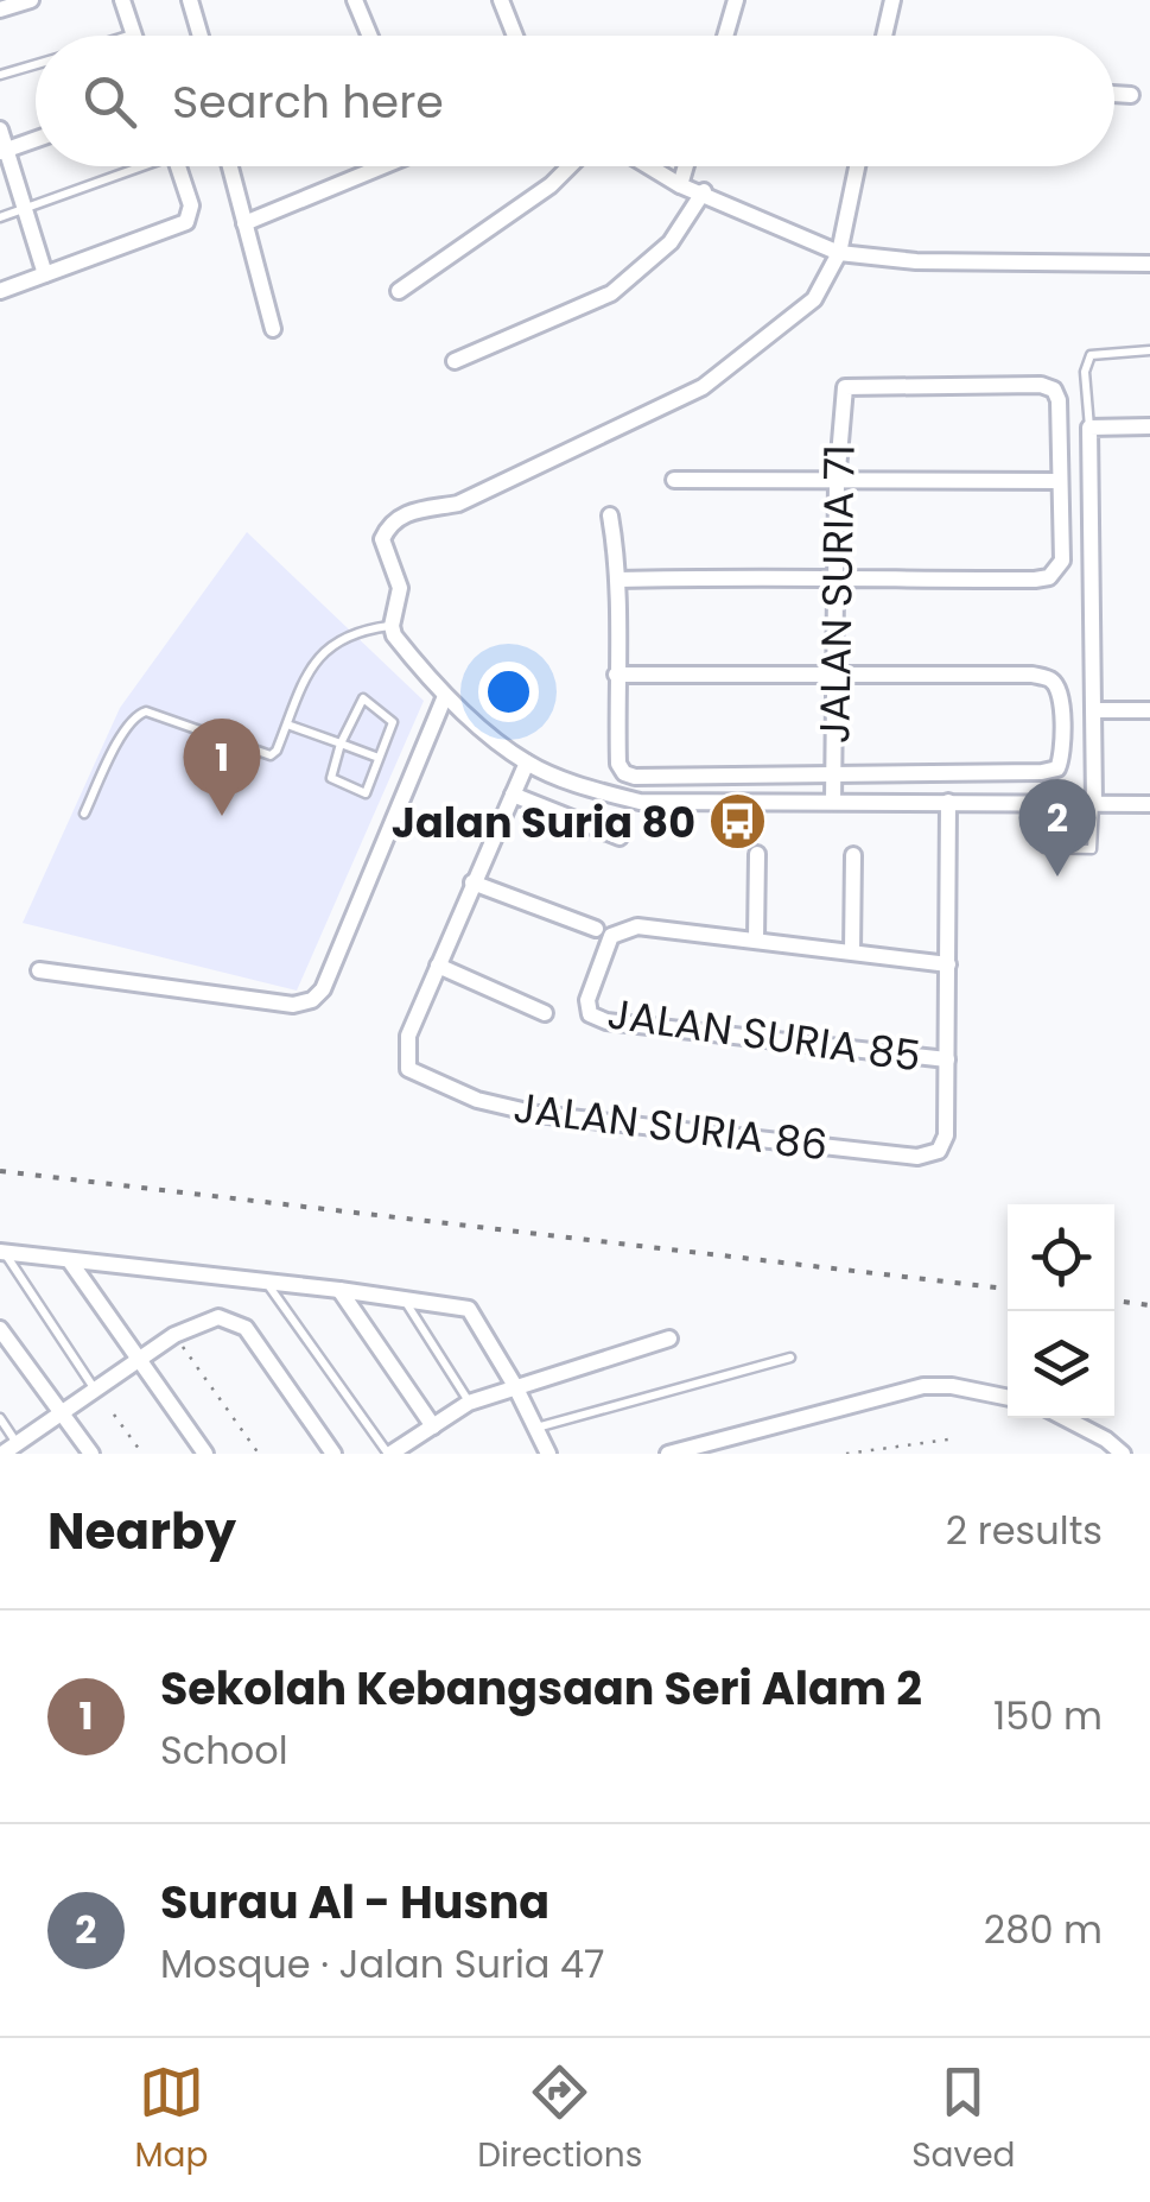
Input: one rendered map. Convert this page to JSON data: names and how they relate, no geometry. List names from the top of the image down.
{
  "streets": {
    "street": ["JALAN SURIA 71", "JALAN SURIA 85", "JALAN SURIA 86"]
  },
  "crossings": [
    ["JALAN SURIA 85", "JALAN SURIA 86"]
  ],
  "places": {
    "bus stop": ["Jalan Suria 80"]
  },
  "page": {
    "search": "Search here",
    "pins": ["1", "2"],
    "heading": ["Nearby", "2 results"],
    "list": [
      {
        "mark": "1",
        "name": "Sekolah Kebangsaan Seri Alam 2",
        "note": "School",
        "value": "150 m"
      },
      {
        "mark": "2",
        "name": "Surau Al - Husna",
        "note": "Mosque · Jalan Suria 47",
        "value": "280 m"
      }
    ],
    "nav": ["Map", "Directions", "Saved"]
  }
}
